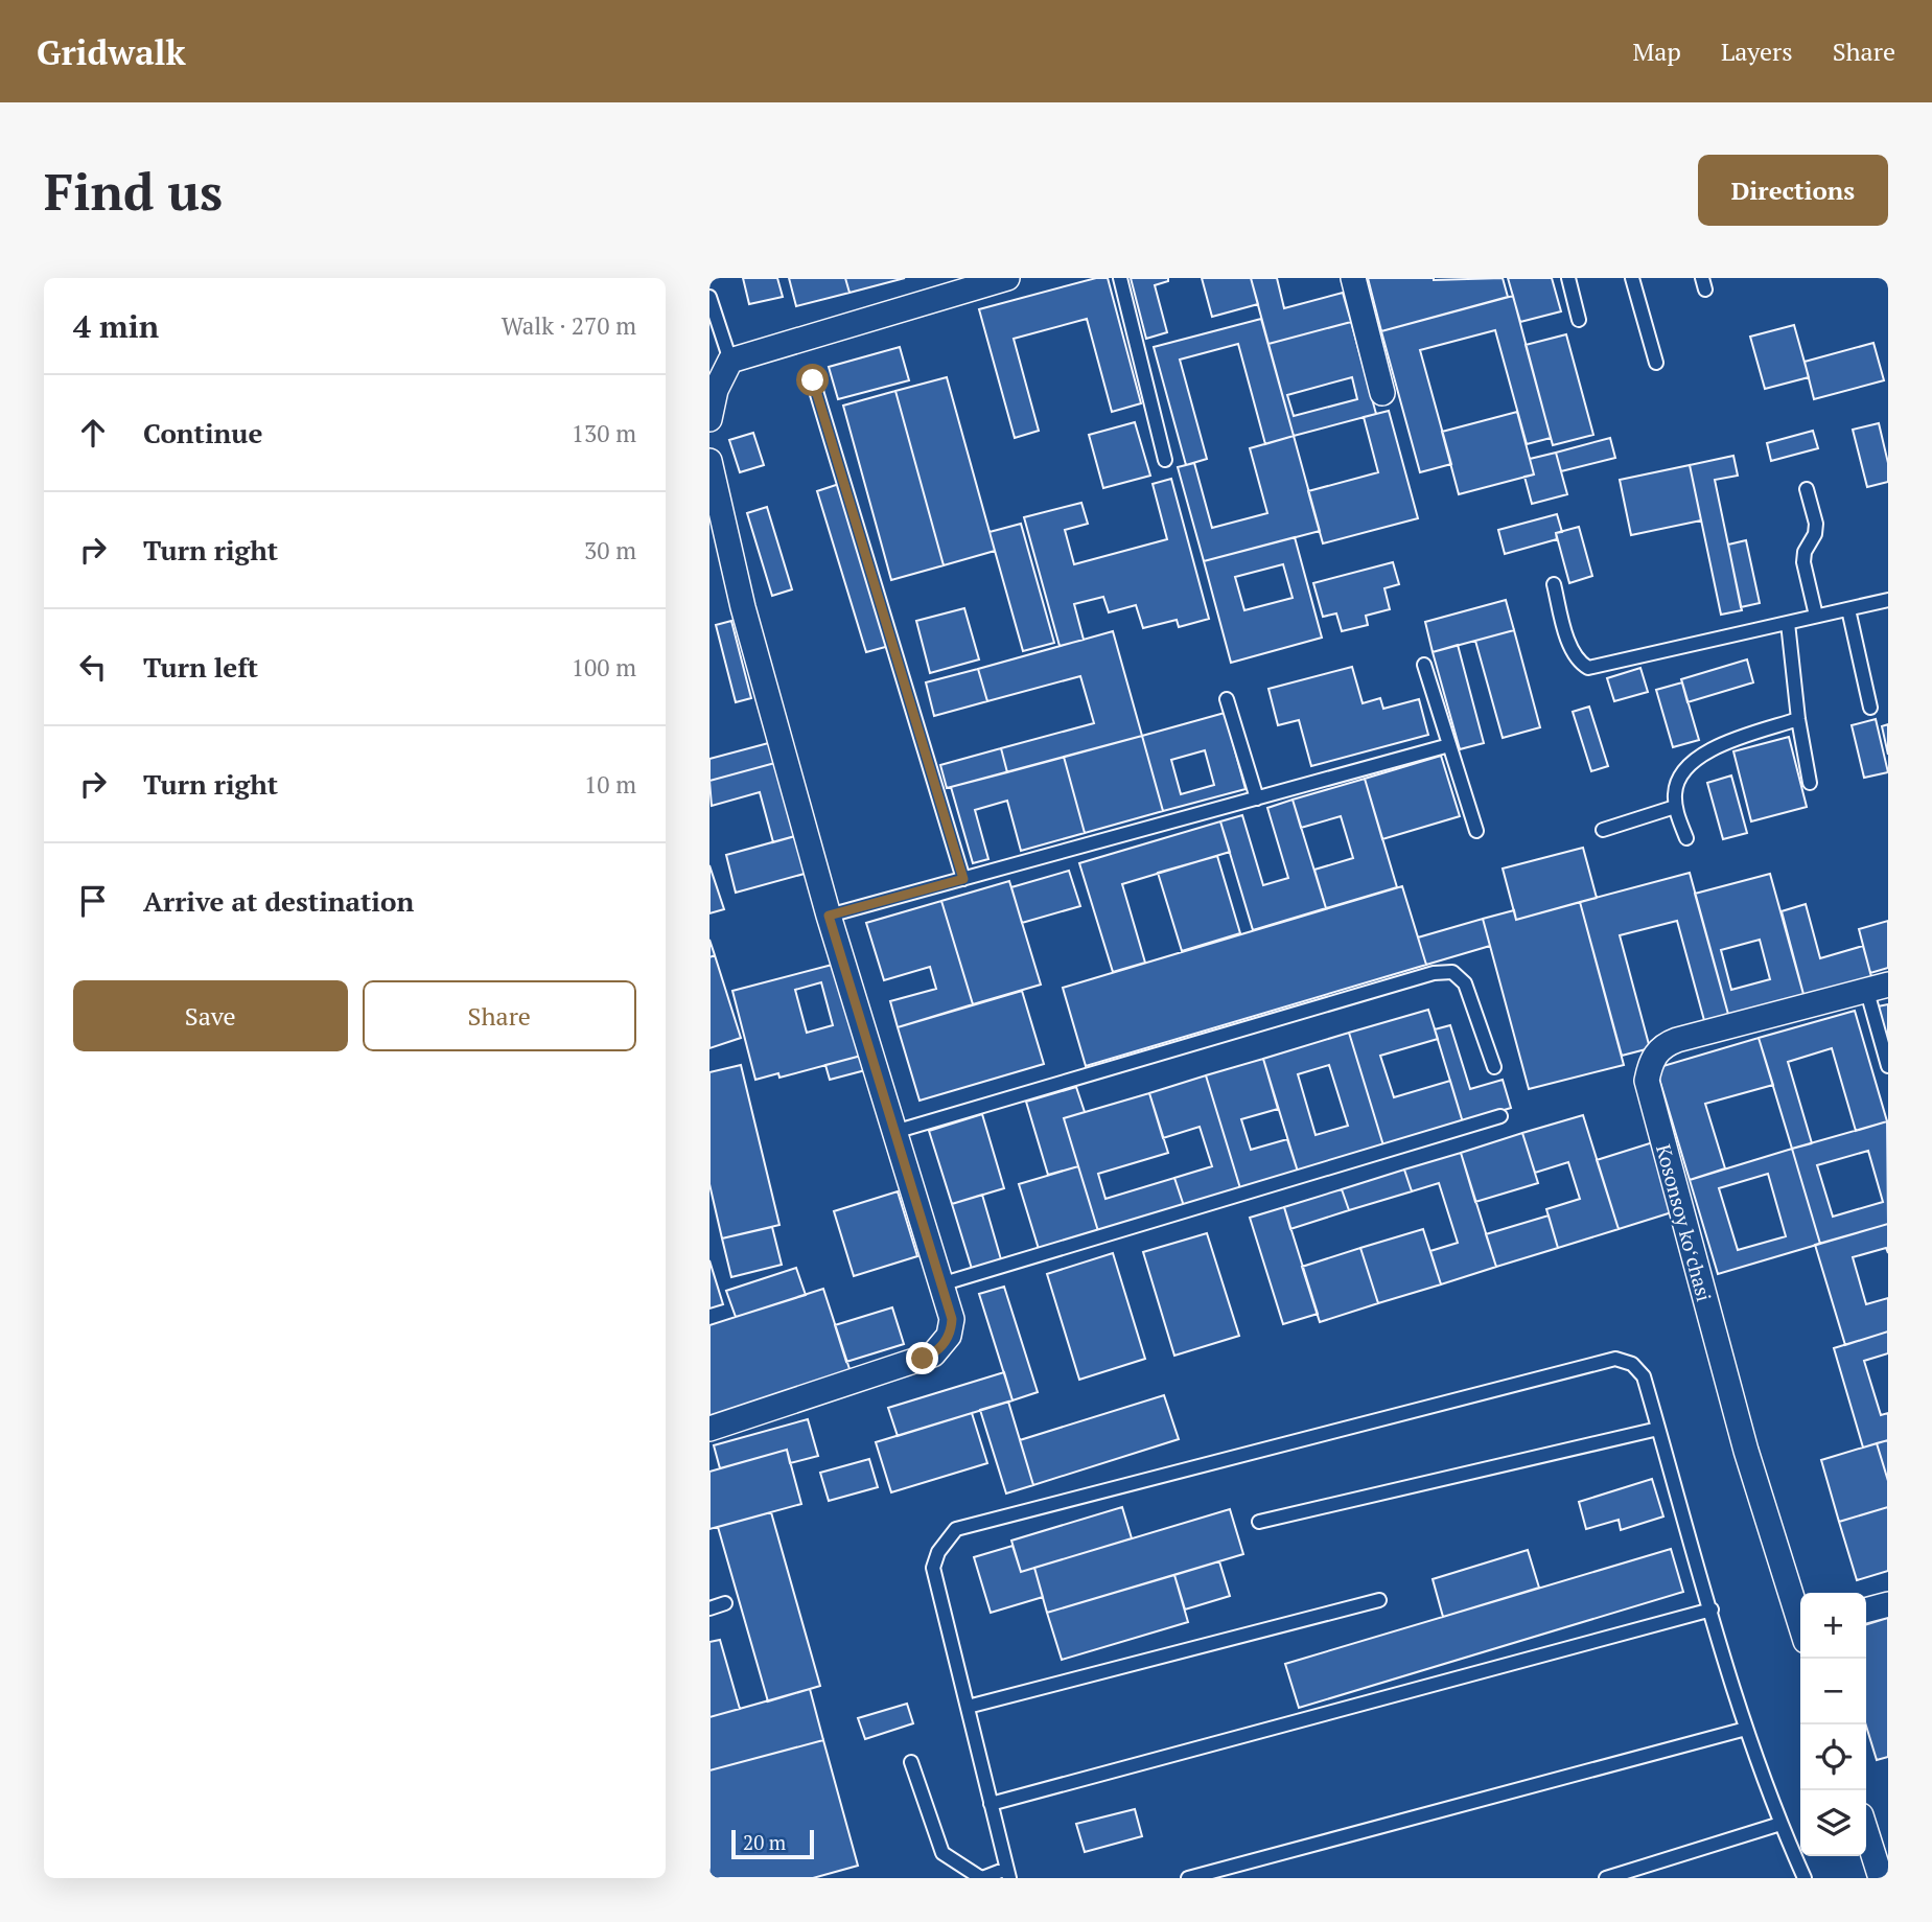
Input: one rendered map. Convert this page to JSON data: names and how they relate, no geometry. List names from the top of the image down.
{
  "streets": {
    "street": ["Kosonsoy koʻchasi"]
  },
  "scale_bar": "20 m",
  "page": {
    "header": "Gridwalk",
    "nav": ["Map", "Layers", "Share"],
    "buttons": [
      "Directions",
      ["Save", "Share"]
    ],
    "title": "Find us",
    "heading": ["4 min", "Walk · 270 m"],
    "list": [
      ["Continue", "130 m"],
      ["Turn right", "30 m"],
      ["Turn left", "100 m"],
      ["Turn right", "10 m"],
      "Arrive at destination"
    ],
    "map_buttons": ["+", "−"],
    "scale": "20 m"
  }
}
